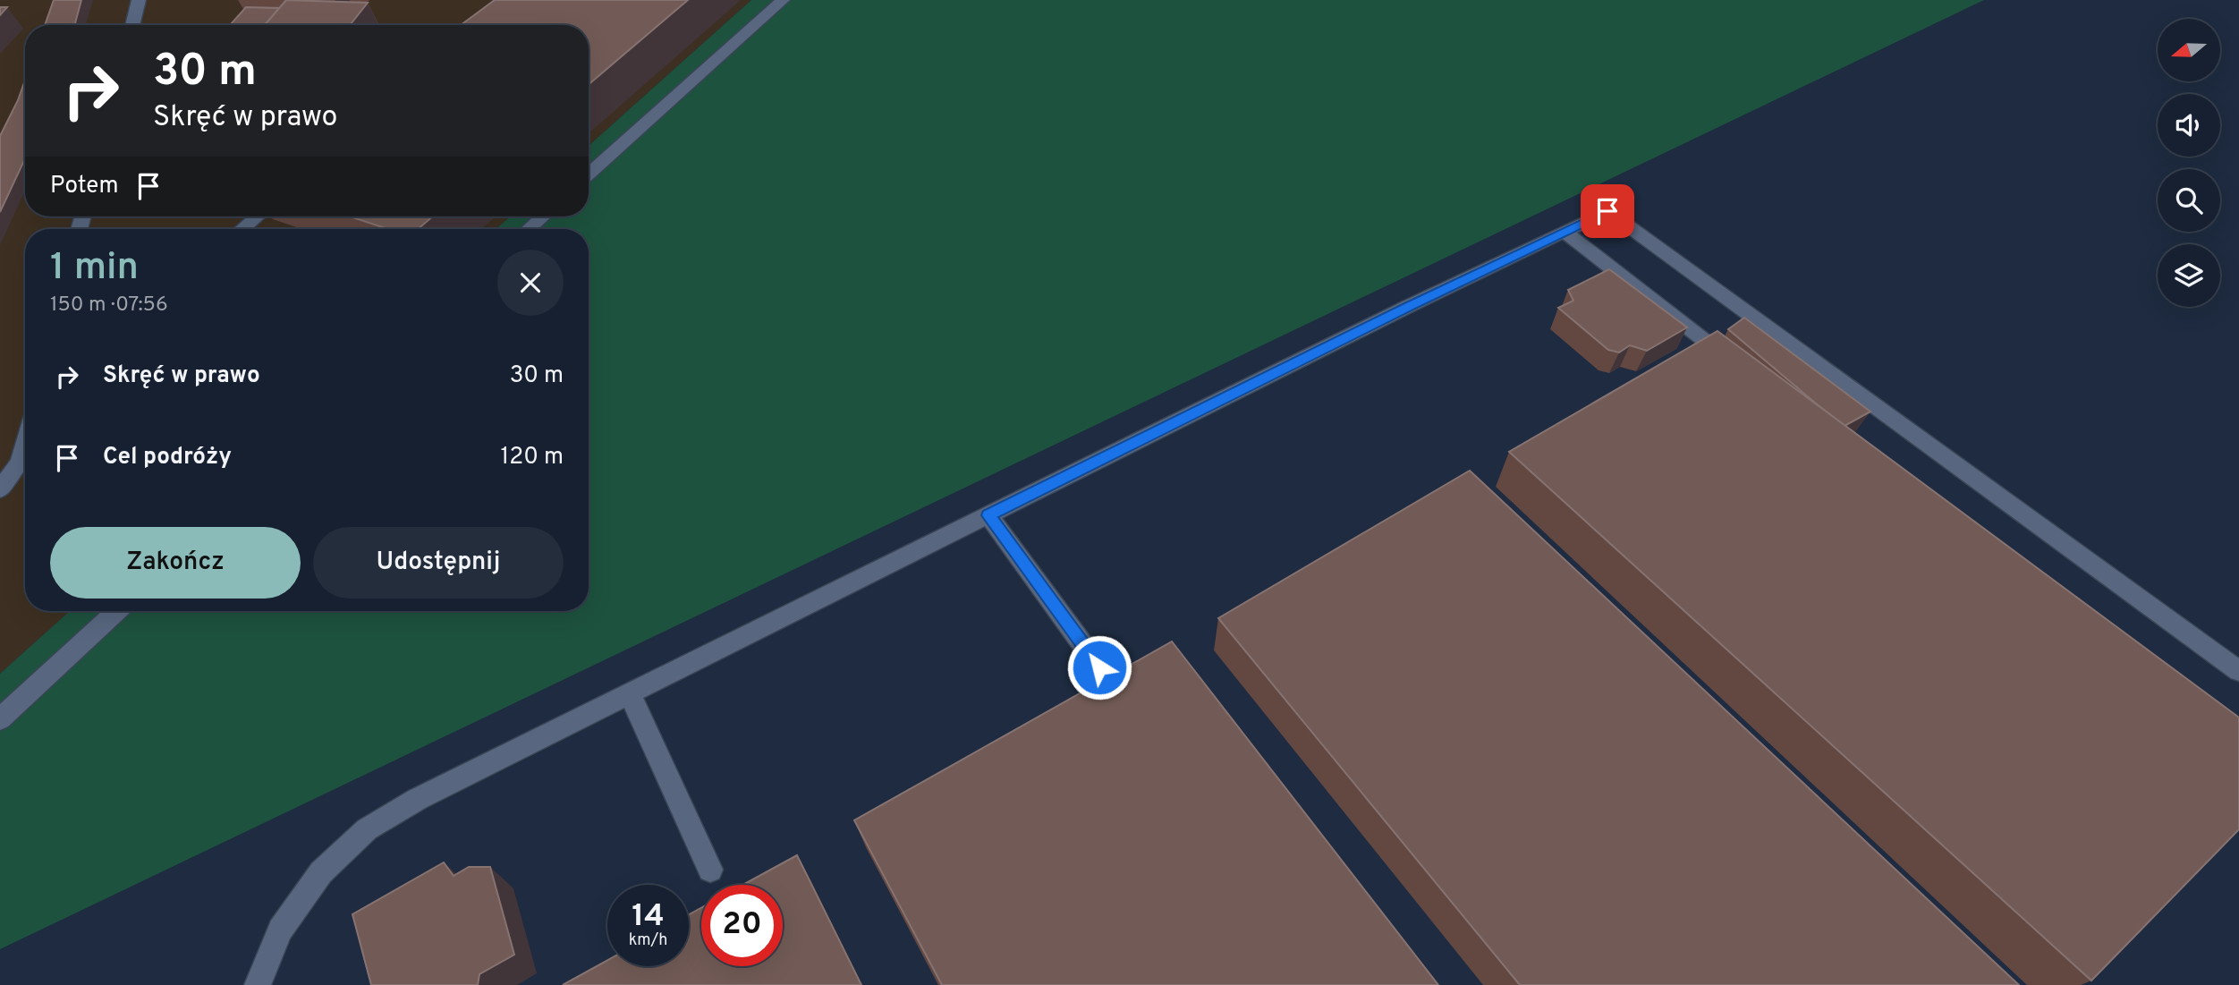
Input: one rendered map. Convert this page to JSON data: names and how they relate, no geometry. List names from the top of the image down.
{
  "north": "left",
  "page": {
    "turn": ["30 m", "Skręć w prawo"],
    "then": "Potem",
    "heading": ["1 min", "150 m · 07:56"],
    "list": [
      {
        "name": "Skręć w prawo",
        "value": "30 m"
      },
      {
        "name": "Cel podróży",
        "value": "120 m"
      }
    ],
    "buttons": ["Zakończ", "Udostępnij"],
    "speed": "14 km/h",
    "limit": "20"
  }
}
